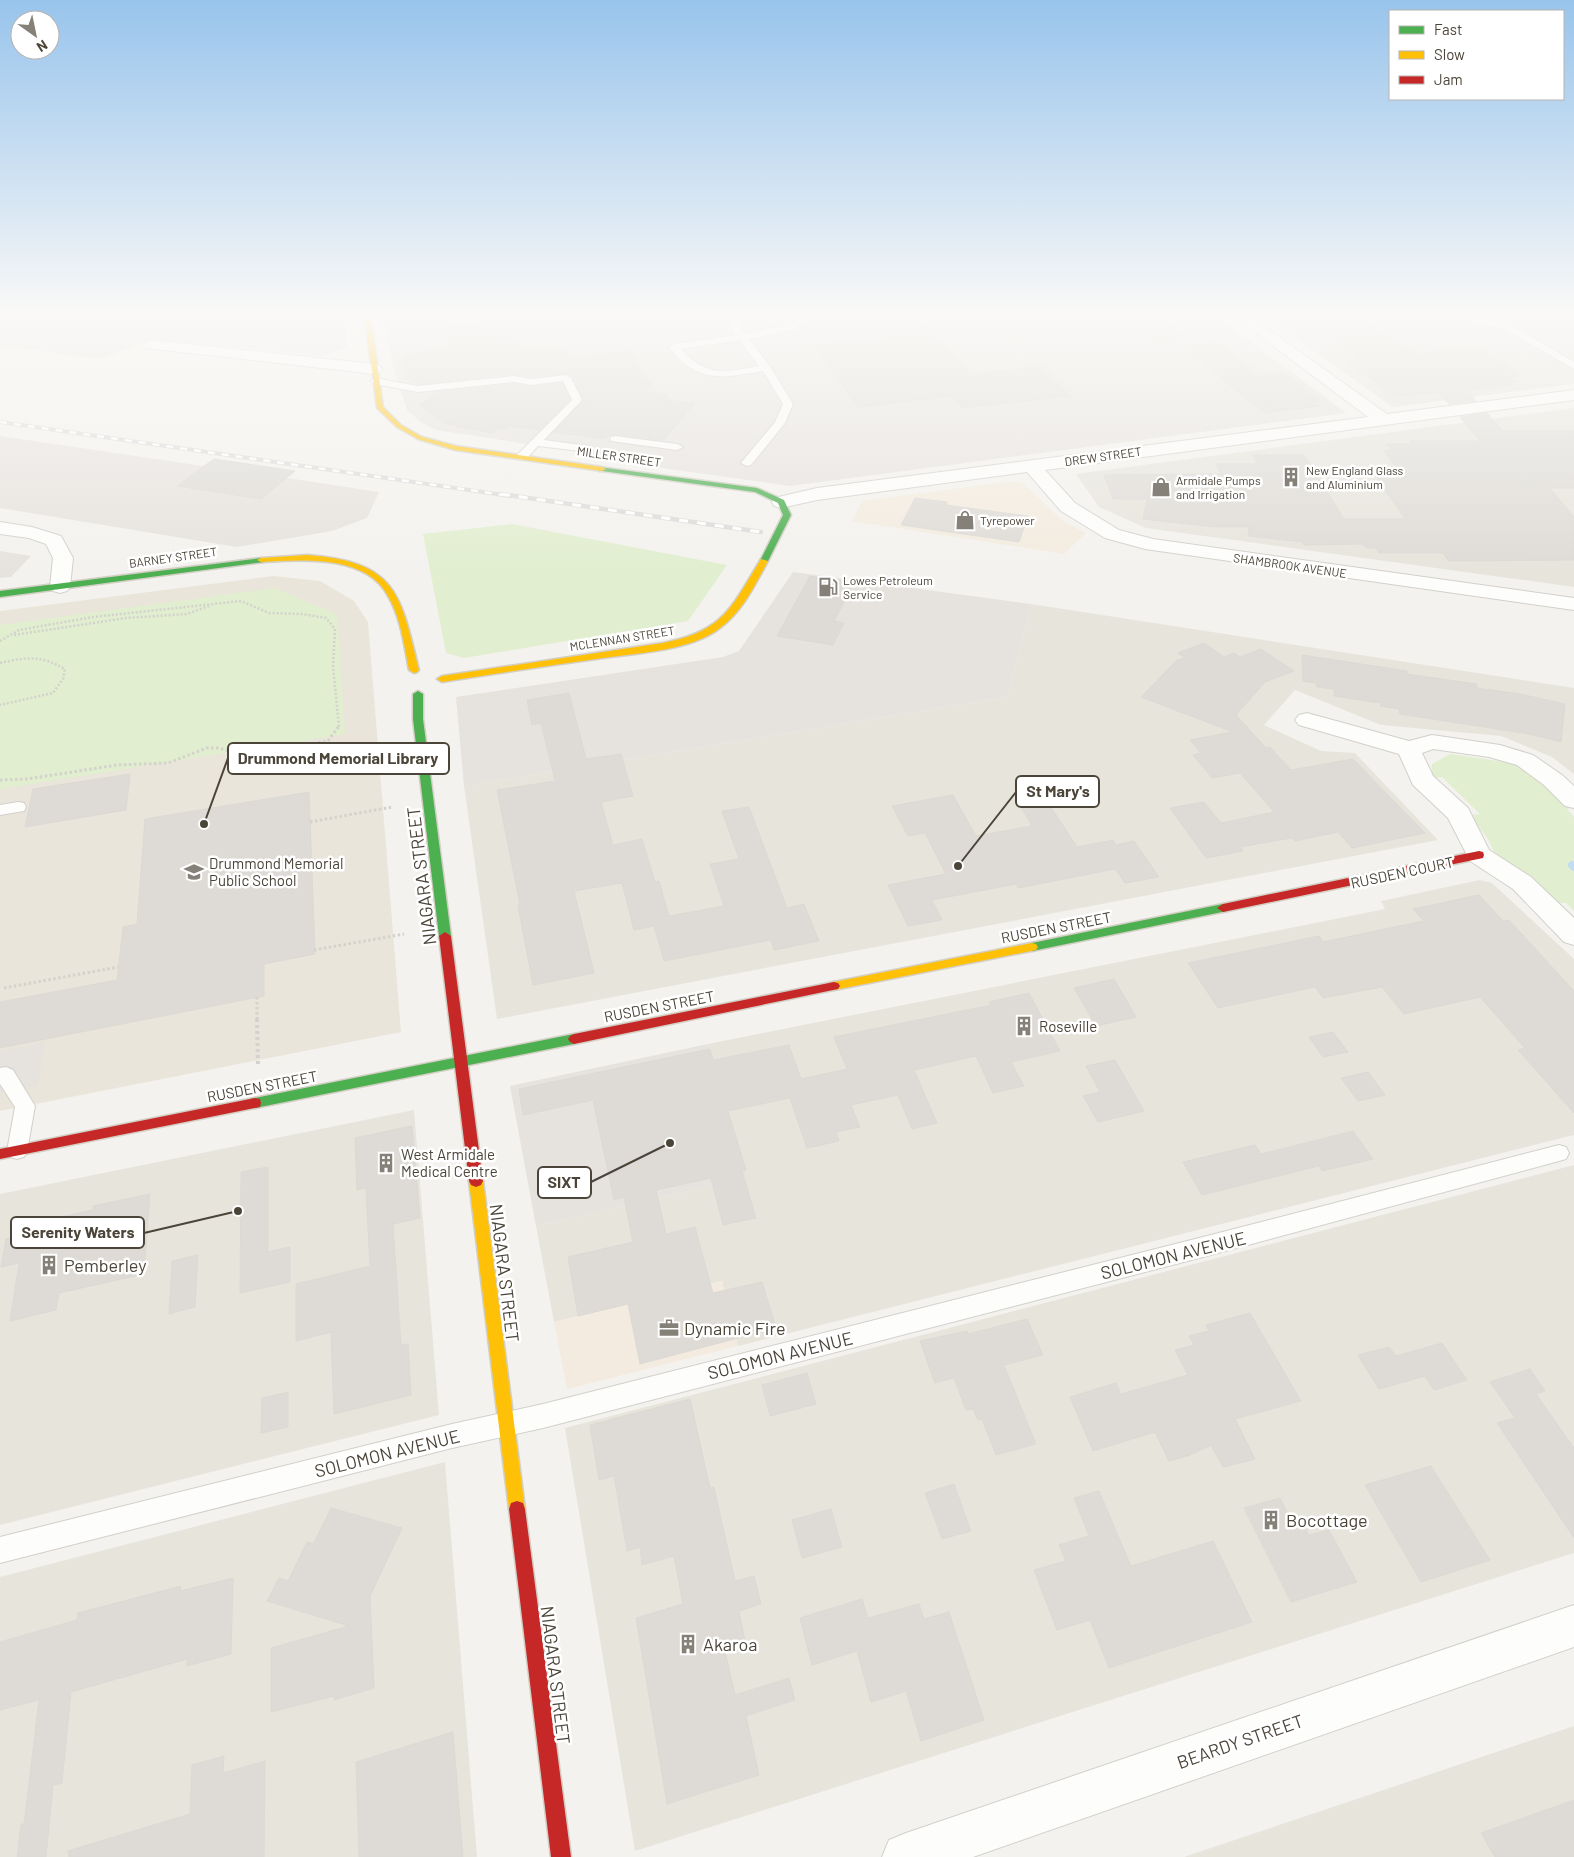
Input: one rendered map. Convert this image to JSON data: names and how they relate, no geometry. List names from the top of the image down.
{
  "streets": {
    "street": [
      "MILLER STREET",
      "DREW STREET",
      "BARNEY STREET",
      "SHAMBROOK AVENUE",
      "MCLENNAN STREET",
      "RUSDEN COURT",
      "NIAGARA STREET",
      "RUSDEN STREET",
      "BEARDY STREET"
    ],
    "lane": ["SOLOMON AVENUE"]
  },
  "crossings": [
    ["MILLER STREET", "DREW STREET"],
    ["MILLER STREET", "MCLENNAN STREET"],
    ["DREW STREET", "SHAMBROOK AVENUE"],
    ["DREW STREET", "MCLENNAN STREET"],
    ["BARNEY STREET", "MCLENNAN STREET"],
    ["BARNEY STREET", "NIAGARA STREET"],
    ["MCLENNAN STREET", "NIAGARA STREET"],
    ["RUSDEN COURT", "RUSDEN STREET"],
    ["NIAGARA STREET", "RUSDEN STREET"],
    ["NIAGARA STREET", "SOLOMON AVENUE"]
  ],
  "places": {
    "building": [
      "New England Glass and Aluminium",
      "Roseville",
      "West Armidale Medical Centre",
      "Pemberley",
      "Bocottage",
      "Akaroa"
    ],
    "shop": ["Armidale Pumps and Irrigation", "Tyrepower"],
    "fuel station": ["Lowes Petroleum Service"],
    "other": [
      "Drummond Memorial Library",
      "St Mary's",
      "SIXT",
      "Serenity Waters"
    ],
    "school or university": ["Drummond Memorial Public School"],
    "office": ["Dynamic Fire"]
  },
  "legend": ["Fast", "Slow", "Jam"],
  "north": "bottom right"
}
